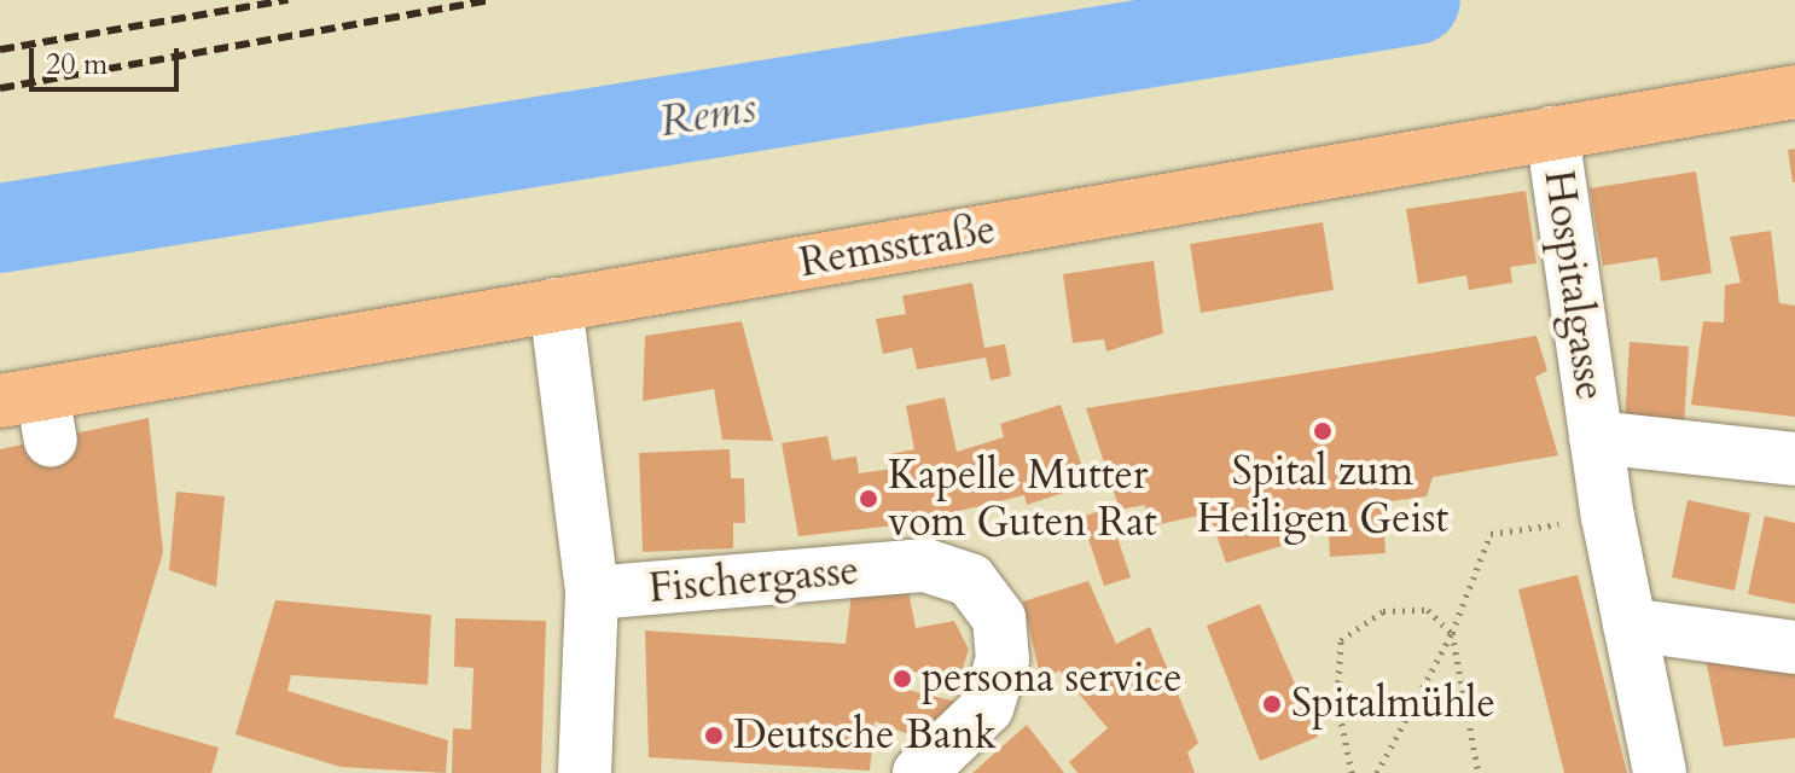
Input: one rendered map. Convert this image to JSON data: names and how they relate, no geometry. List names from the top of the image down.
{
  "streets": {
    "main road": ["Remsstraße"],
    "street": ["Hospitalgasse", "Fischergasse"]
  },
  "crossings": [
    ["Remsstraße", "Hospitalgasse"],
    ["Remsstraße", "Fischergasse"]
  ],
  "water": ["Rems"],
  "places": [
    "Spital zum Heiligen Geist",
    "Kapelle Mutter vom Guten Rat",
    "persona service",
    "Spitalmühle",
    "Deutsche Bank"
  ],
  "scale_bar": "20 m"
}
